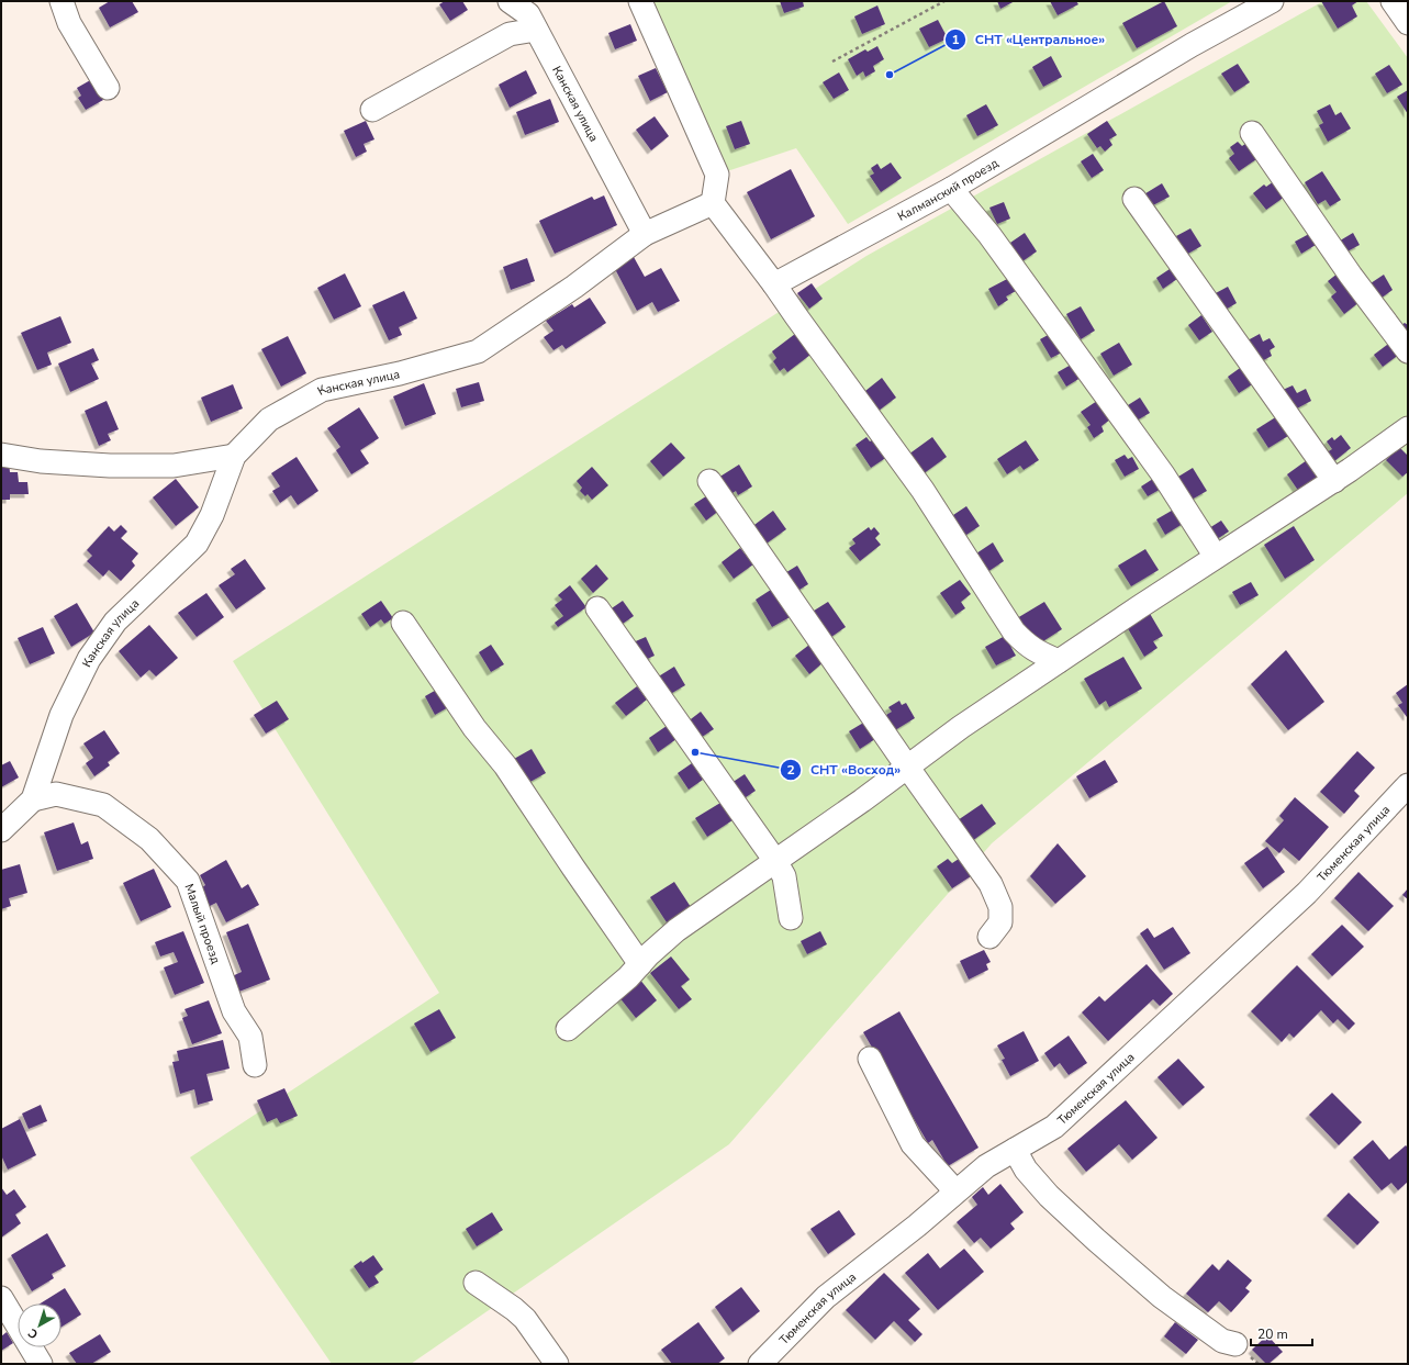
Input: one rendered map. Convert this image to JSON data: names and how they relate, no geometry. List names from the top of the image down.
{
  "streets": {
    "street": [
      "Канская улица",
      "Калманский проезд",
      "Тюменская улица",
      "Малый проезд"
    ]
  },
  "crossings": [
    ["Канская улица", "Малый проезд"]
  ],
  "places": ["СНТ «Центральное»", "СНТ «Восход»"],
  "scale_bar": "20 m",
  "north": "bottom left"
}
